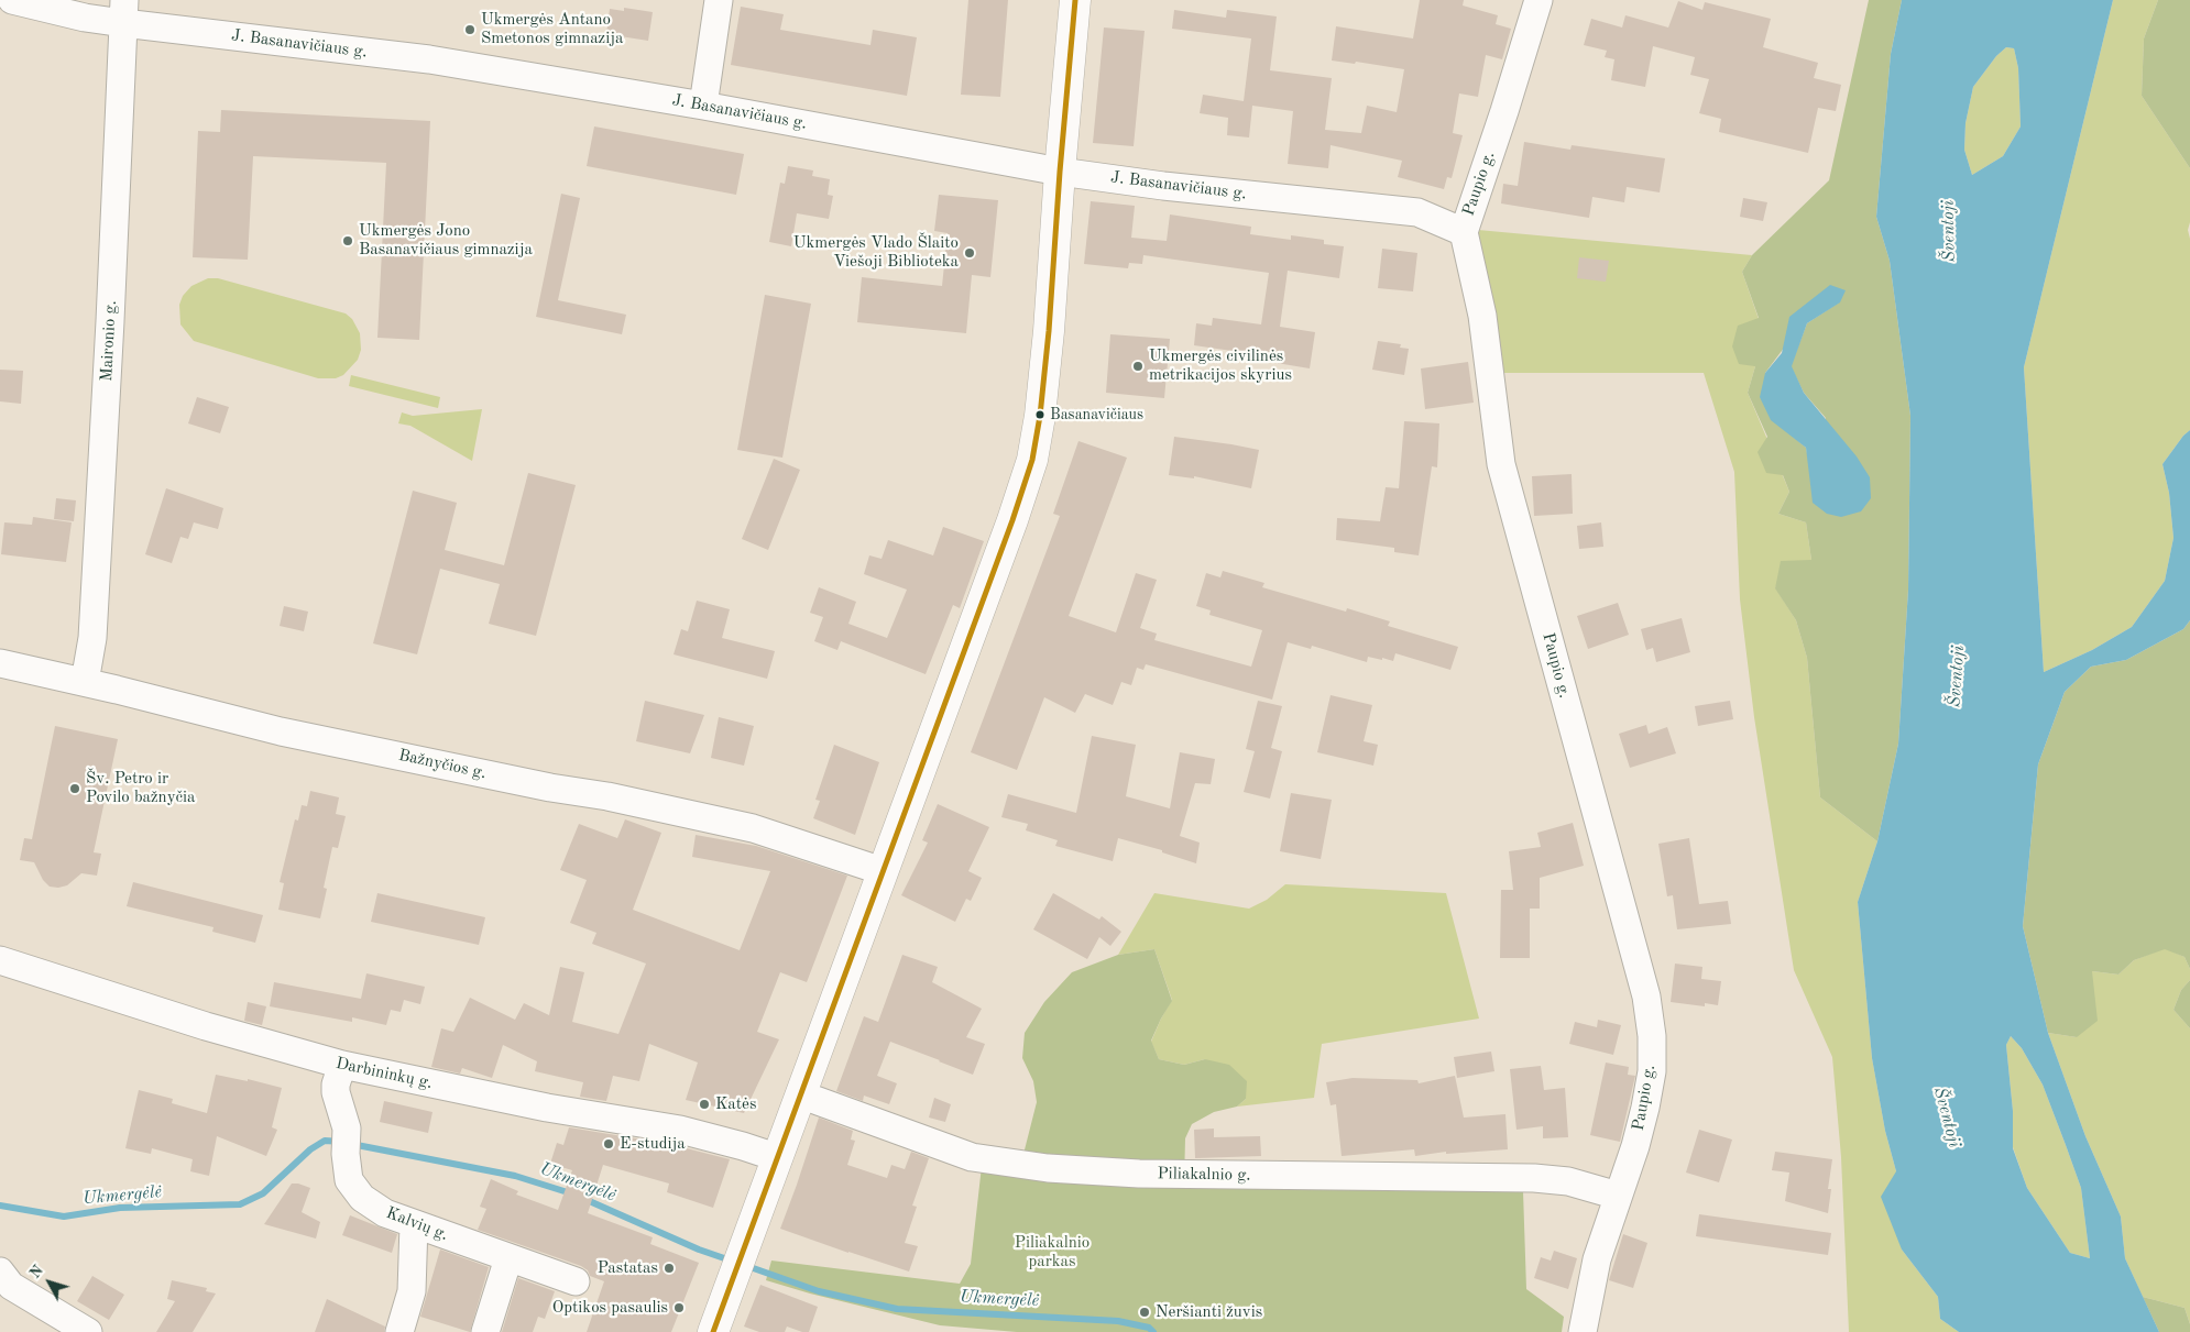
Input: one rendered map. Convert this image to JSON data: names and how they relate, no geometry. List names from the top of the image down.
{
  "streets": {
    "street": [
      "J. Basanavičiaus g.",
      "Paupio g.",
      "Maironio g.",
      "Bažnyčios g.",
      "Darbininkų g.",
      "Piliakalnio g.",
      "Kalvių g."
    ]
  },
  "crossings": [
    ["J. Basanavičiaus g.", "Paupio g."],
    ["J. Basanavičiaus g.", "Maironio g."],
    ["Paupio g.", "Piliakalnio g."],
    ["Maironio g.", "Bažnyčios g."],
    ["Darbininkų g.", "Kalvių g."]
  ],
  "water": ["Šventoji", "Ukmergėlė"],
  "parks": ["Piliakalnio parkas"],
  "places": [
    "Ukmergės Antano Smetonos gimnazija",
    "Ukmergės Jono Basanavičiaus gimnazija",
    "Ukmergės Vlado Šlaito Viešoji Biblioteka",
    "Ukmergės civilinės metrikacijos skyrius",
    "Basanavičiaus",
    "Šv. Petro ir Povilo bažnyčia",
    "Katės",
    "E-studija",
    "Pastatas",
    "Optikos pasaulis",
    "Neršianti žuvis"
  ],
  "north": "top left"
}
